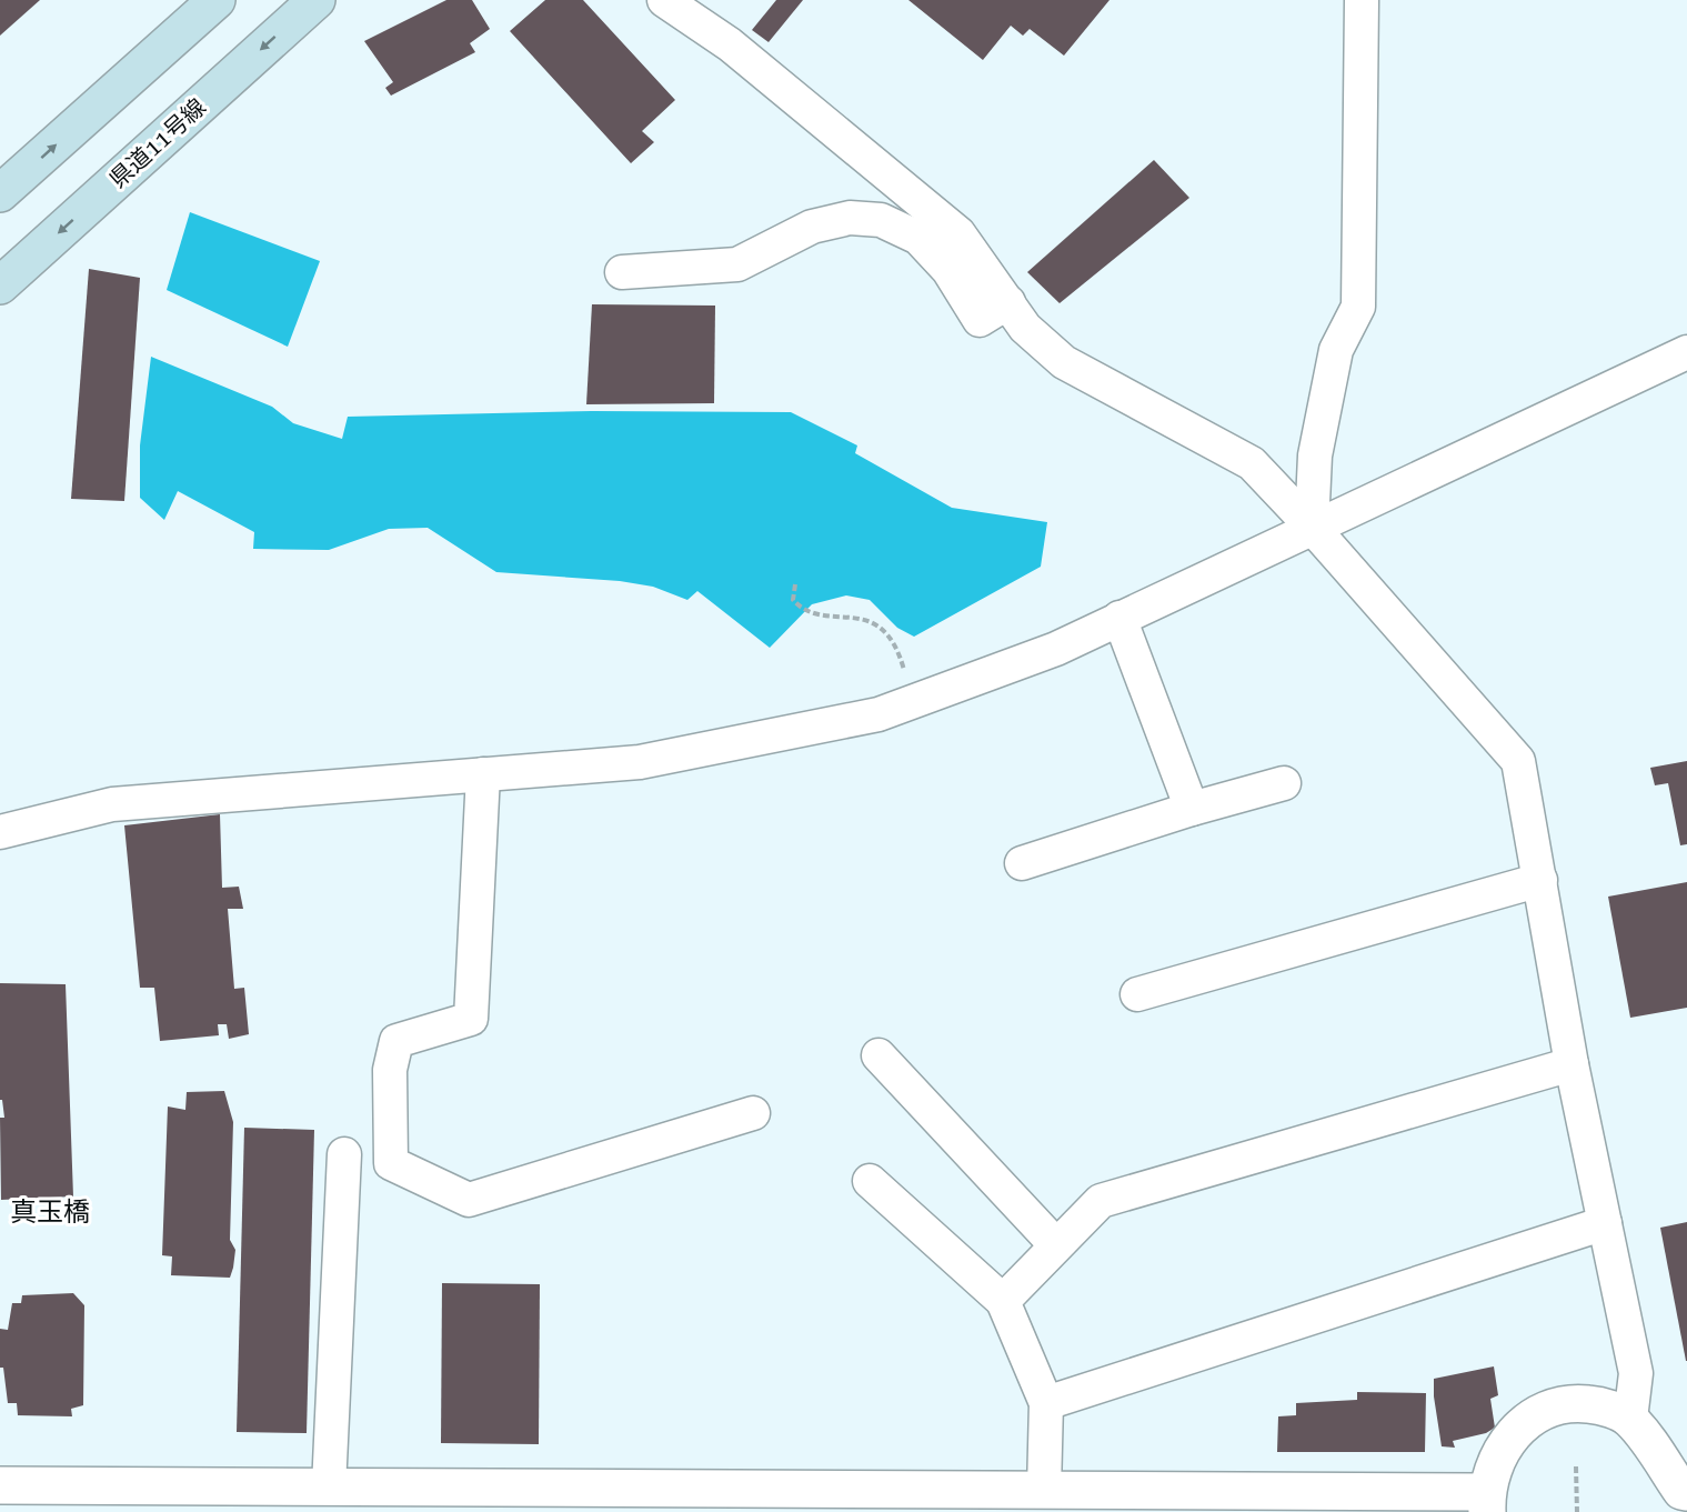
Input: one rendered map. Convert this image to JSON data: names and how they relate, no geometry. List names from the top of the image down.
{
  "streets": {
    "main road": ["県道11号線"]
  },
  "districts": ["真玉橋"]
}
